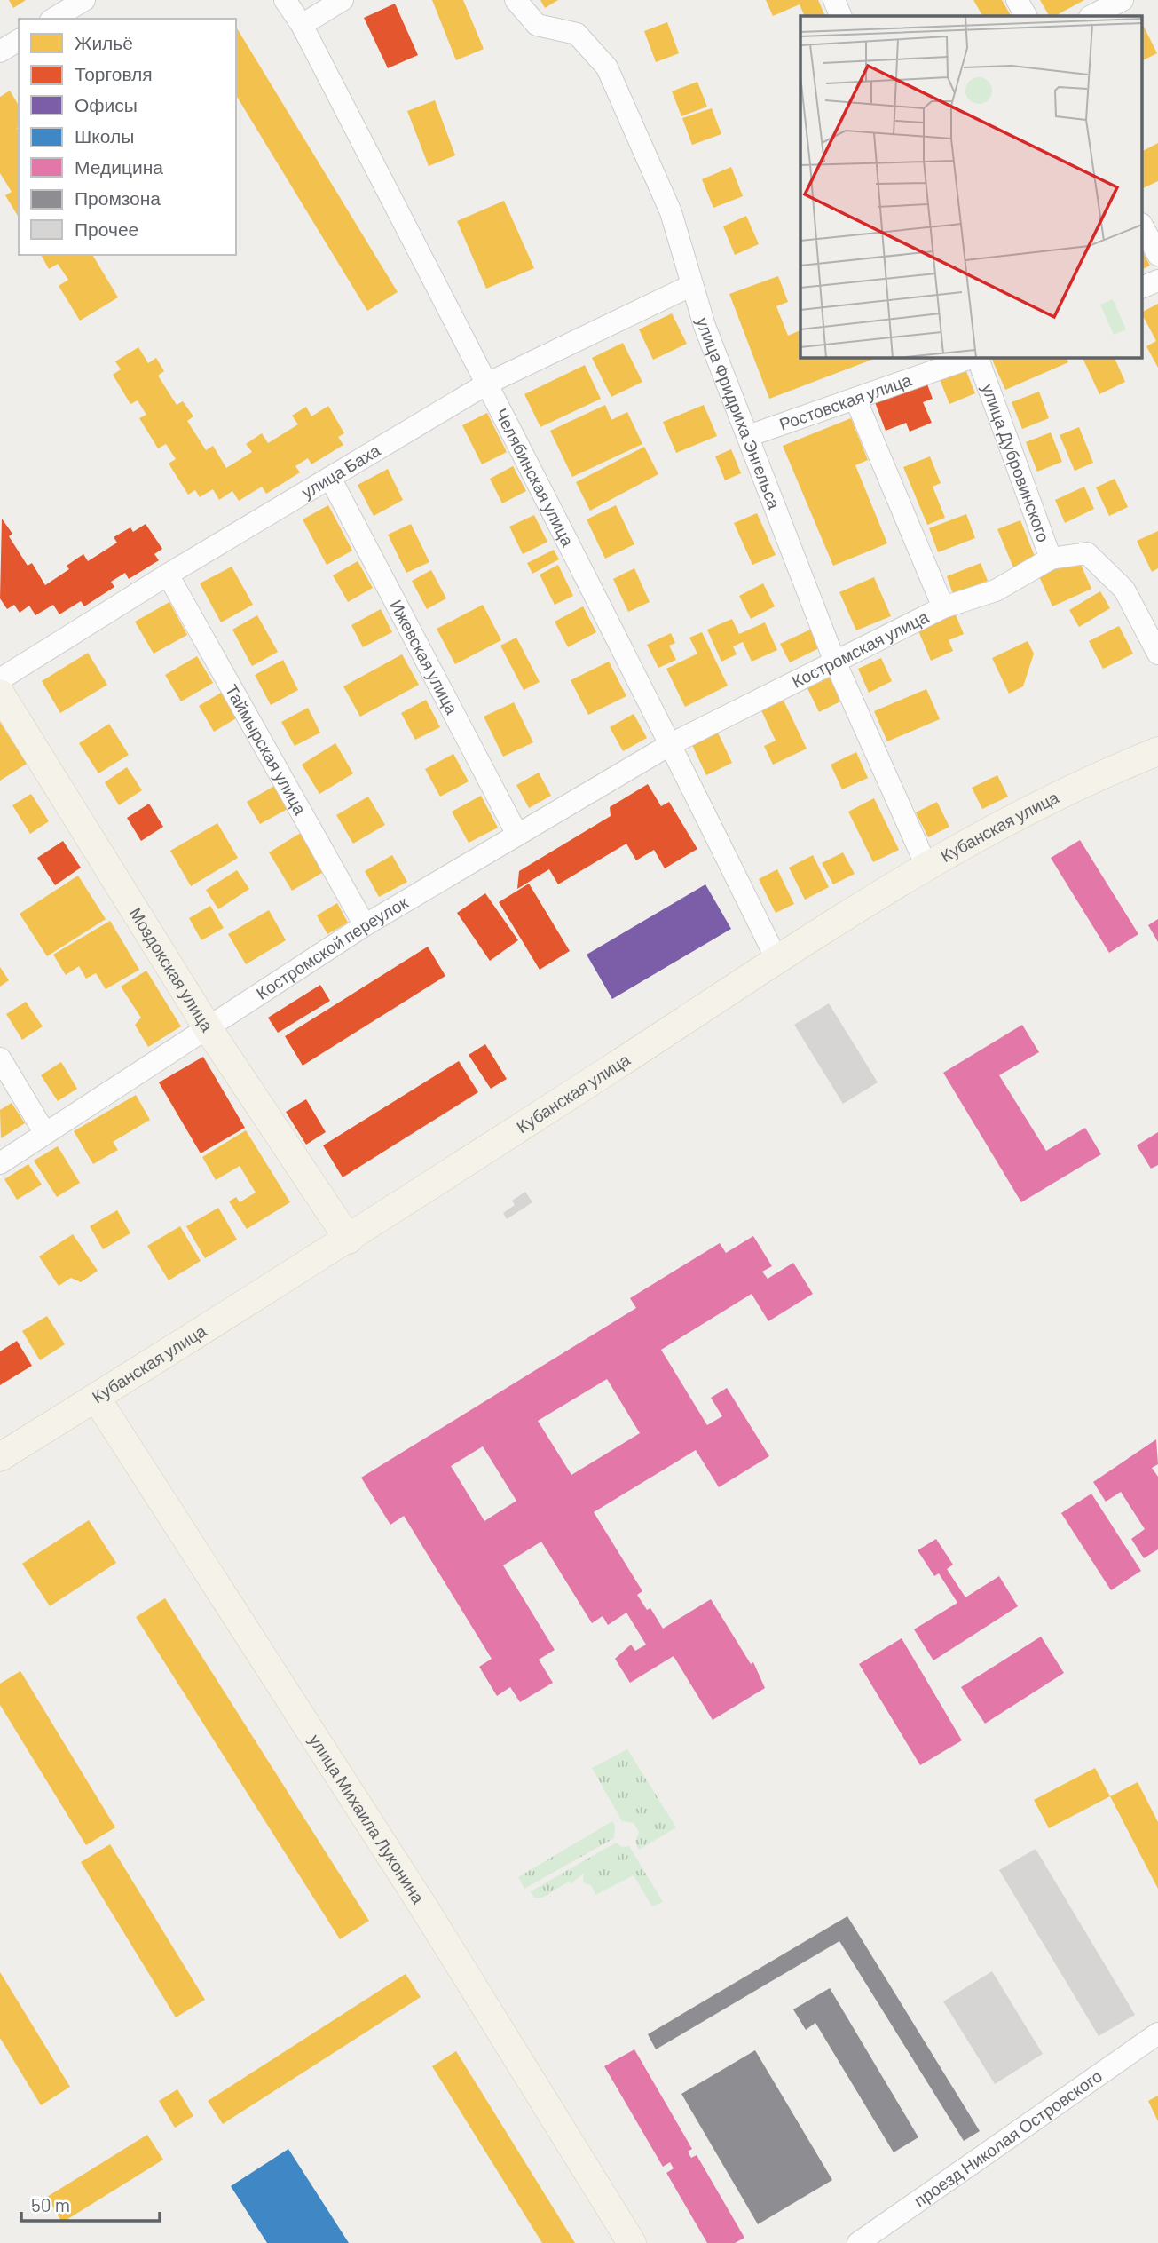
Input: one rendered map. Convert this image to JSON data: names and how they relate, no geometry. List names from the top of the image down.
{
  "streets": {
    "main road": ["Кубанская улица", "Моздокская улица", "улица Михаила Луконина"],
    "street": [
      "Ростовская улица",
      "улица Фридриха Энгельса",
      "улица Дубровинского",
      "улица Баха",
      "Челябинская улица",
      "Костромская улица",
      "Ижевская улица",
      "Таймырская улица",
      "Костромской переулок",
      "проезд Николая Островского"
    ]
  },
  "crossings": [
    ["Ростовская улица", "улица Фридриха Энгельса"],
    ["улица Фридриха Энгельса", "улица Баха"],
    ["улица Фридриха Энгельса", "Костромская улица"],
    ["улица Фридриха Энгельса", "Кубанская улица"],
    ["улица Дубровинского", "Костромская улица"],
    ["улица Баха", "Челябинская улица"],
    ["улица Баха", "Ижевская улица"],
    ["улица Баха", "Таймырская улица"],
    ["Челябинская улица", "Костромская улица"],
    ["Челябинская улица", "Кубанская улица"],
    ["Челябинская улица", "Костромской переулок"],
    ["Костромская улица", "Костромской переулок"],
    ["Ижевская улица", "Костромской переулок"],
    ["Таймырская улица", "Костромской переулок"],
    ["Кубанская улица", "Моздокская улица"],
    ["Кубанская улица", "улица Михаила Луконина"],
    ["Костромской переулок", "Моздокская улица"]
  ],
  "legend": [
    "Жильё",
    "Торговля",
    "Офисы",
    "Школы",
    "Медицина",
    "Промзона",
    "Прочее"
  ],
  "scale_bar": "50 m"
}
